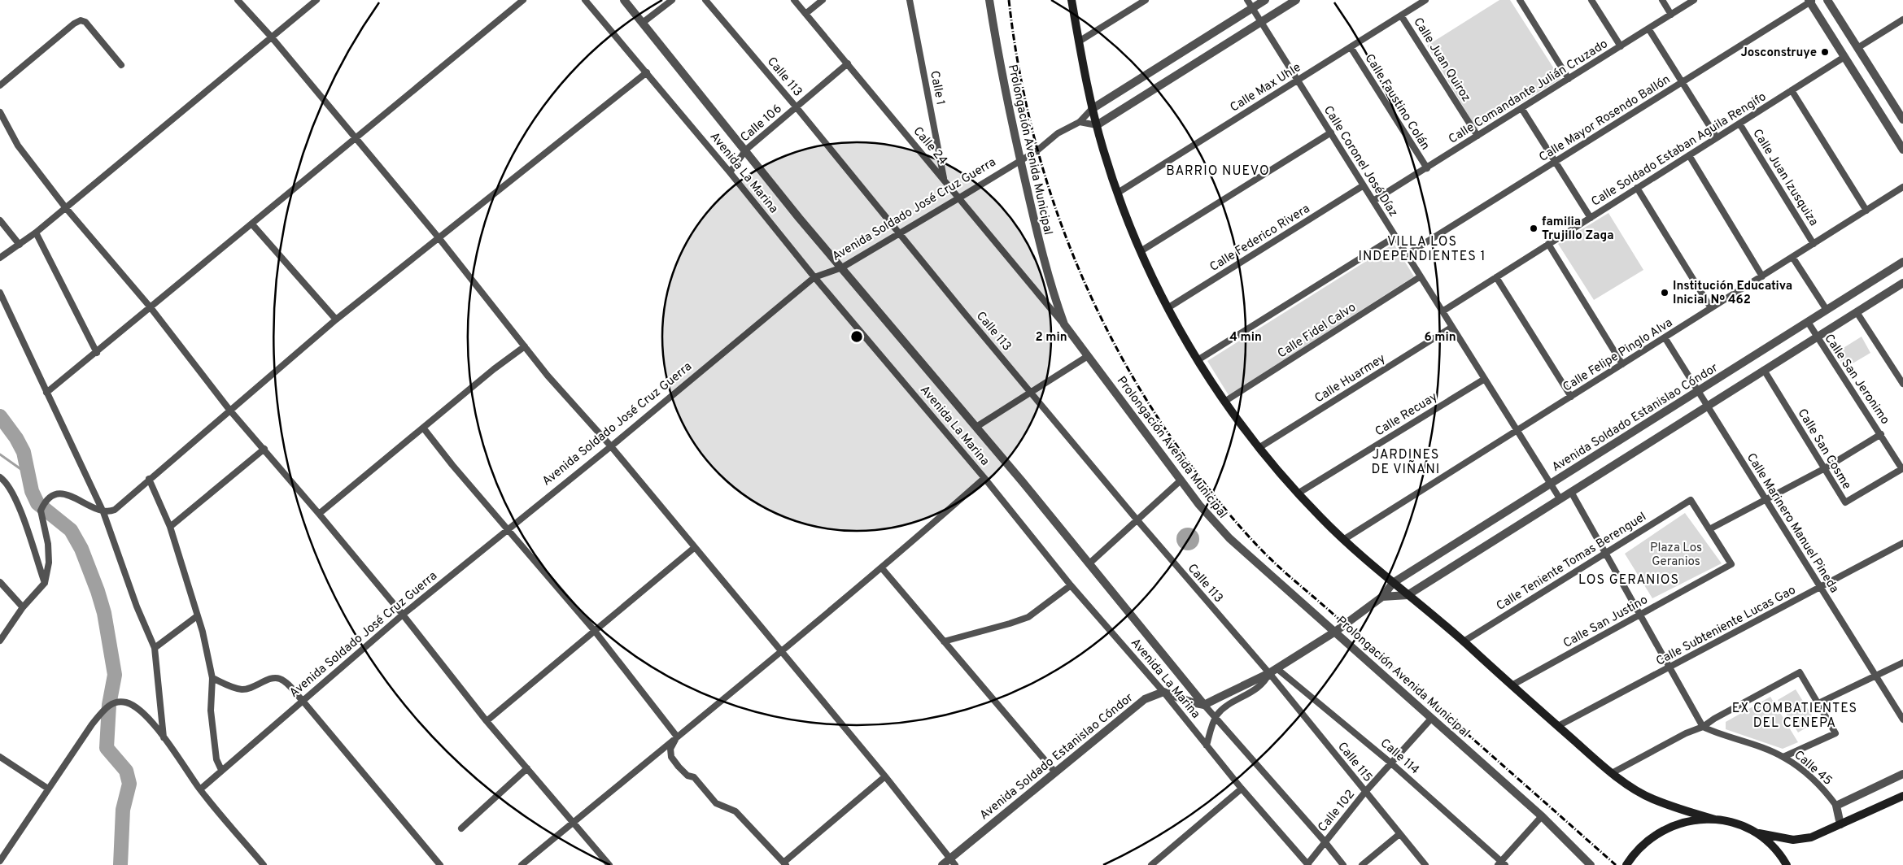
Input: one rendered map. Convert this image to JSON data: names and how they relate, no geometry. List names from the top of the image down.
{
  "streets": {
    "street": [
      "Calle Juan Quiroz",
      "Calle 113",
      "Calle Max Uhle",
      "Calle 1",
      "Calle Comandante Julián Cruzado",
      "Calle Faustino Colán",
      "Calle Mayor Rosendo Ballón",
      "Calle 106",
      "Calle 24",
      "Calle Soldado Estaban Aguila Rengifo",
      "Prolongación Avenida Municipal",
      "Calle Coronel José Díaz",
      "Avenida La Marina",
      "Calle Juan Izusquiza",
      "Avenida Soldado José Cruz Guerra",
      "Calle Federico Rivera",
      "Calle Fidel Calvo",
      "Calle Felipe Pinglo Alva",
      "Calle Huarmey",
      "Calle San Jeronimo",
      "Calle Recuay",
      "Avenida Soldado Estanislao Cóndor",
      "Calle San Cosme",
      "Calle Marinero Manuel Pineda",
      "Calle Teniente Tomas Berenguel",
      "Calle San Justino",
      "Calle Subteniente Lucas Gao",
      "Calle 114",
      "Calle 115",
      "Calle 45",
      "Calle 102"
    ]
  },
  "crossings": [
    ["Calle Juan Quiroz", "Calle Max Uhle"],
    ["Calle Juan Quiroz", "Calle Comandante Julián Cruzado"],
    ["Calle 113", "Calle 106"],
    ["Calle 113", "Avenida Soldado José Cruz Guerra"],
    ["Calle 113", "Avenida Soldado Estanislao Cóndor"],
    ["Calle 113", "Calle 115"],
    ["Calle Max Uhle", "Calle Faustino Colán"],
    ["Calle Max Uhle", "Calle Coronel José Díaz"],
    ["Calle 1", "Calle 24"],
    ["Calle Comandante Julián Cruzado", "Calle Faustino Colán"],
    ["Calle Comandante Julián Cruzado", "Calle Coronel José Díaz"],
    ["Calle Mayor Rosendo Ballón", "Calle Coronel José Díaz"],
    ["Calle 106", "Calle 24"],
    ["Calle 106", "Avenida La Marina"],
    ["Calle 24", "Prolongación Avenida Municipal"],
    ["Calle 24", "Avenida Soldado José Cruz Guerra"],
    ["Calle Soldado Estaban Aguila Rengifo", "Calle Coronel José Díaz"],
    ["Calle Soldado Estaban Aguila Rengifo", "Calle Juan Izusquiza"],
    ["Prolongación Avenida Municipal", "Avenida Soldado José Cruz Guerra"],
    ["Prolongación Avenida Municipal", "Avenida Soldado Estanislao Cóndor"],
    ["Prolongación Avenida Municipal", "Calle 102"],
    ["Calle Coronel José Díaz", "Avenida Soldado José Cruz Guerra"],
    ["Calle Coronel José Díaz", "Calle Federico Rivera"],
    ["Calle Coronel José Díaz", "Calle Fidel Calvo"],
    ["Calle Coronel José Díaz", "Calle Felipe Pinglo Alva"],
    ["Calle Coronel José Díaz", "Calle Huarmey"],
    ["Calle Coronel José Díaz", "Calle Recuay"],
    ["Calle Coronel José Díaz", "Avenida Soldado Estanislao Cóndor"],
    ["Avenida La Marina", "Avenida Soldado José Cruz Guerra"],
    ["Avenida La Marina", "Avenida Soldado Estanislao Cóndor"],
    ["Avenida La Marina", "Calle 102"],
    ["Calle Juan Izusquiza", "Calle Felipe Pinglo Alva"],
    ["Calle Felipe Pinglo Alva", "Calle Marinero Manuel Pineda"],
    ["Calle San Jeronimo", "Avenida Soldado Estanislao Cóndor"],
    ["Calle San Jeronimo", "Calle San Cosme"],
    ["Avenida Soldado Estanislao Cóndor", "Calle Marinero Manuel Pineda"],
    ["Avenida Soldado Estanislao Cóndor", "Calle 114"],
    ["Avenida Soldado Estanislao Cóndor", "Calle 115"],
    ["Calle Marinero Manuel Pineda", "Calle Subteniente Lucas Gao"],
    ["Calle Teniente Tomas Berenguel", "Calle San Justino"],
    ["Calle 114", "Calle 102"],
    ["Calle 115", "Calle 102"]
  ],
  "districts": [
    "BARRIO NUEVO",
    "VILLA LOS INDEPENDIENTES 1",
    "JARDINES DE VIÑANI",
    "LOS GERANIOS",
    "EX COMBATIENTES DEL CENEPA"
  ],
  "parks": ["Plaza Los Geranios"],
  "places": ["Josconstruye", "familia Trujillo Zaga", "Institución Educativa Inicial Nº 462"],
  "rings": ["2 min", "4 min", "6 min"]
}
